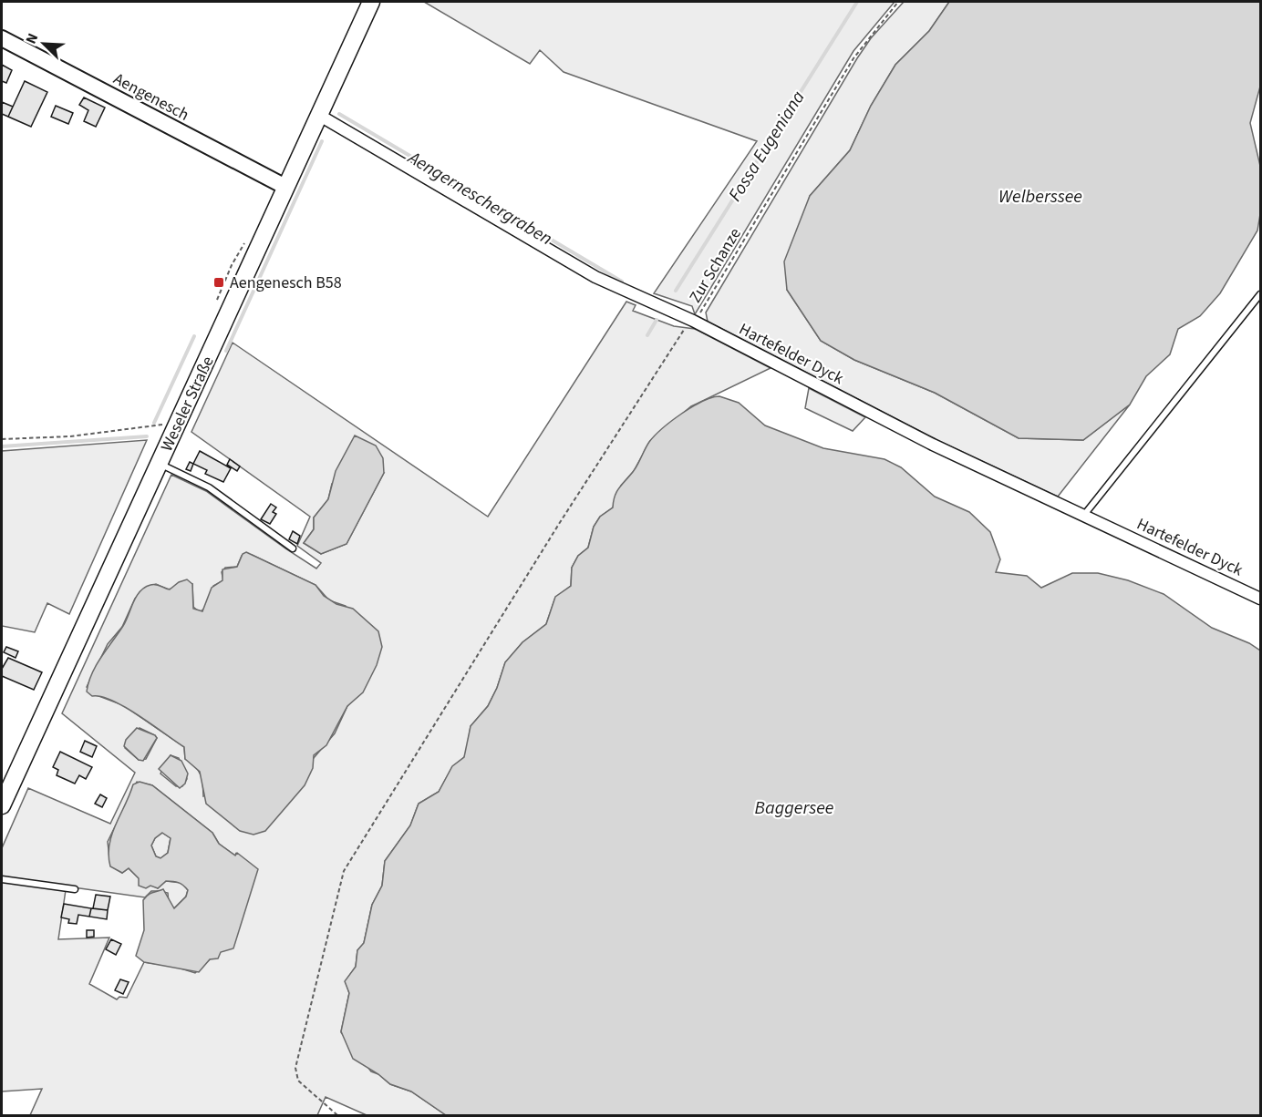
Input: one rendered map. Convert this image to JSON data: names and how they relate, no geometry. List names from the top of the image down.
{
  "streets": {
    "main road": ["Weseler Straße"],
    "street": ["Aengenesch", "Hartefelder Dyck"],
    "path": ["Zur Schanze"]
  },
  "crossings": [
    ["Aengenesch", "Weseler Straße"],
    ["Zur Schanze", "Hartefelder Dyck"],
    ["Hartefelder Dyck", "Weseler Straße"]
  ],
  "water": [
    "Fossa Eugeniana",
    "Welberssee",
    "Aengerneschergraben",
    "Baggersee"
  ],
  "places": {
    "transit": ["Aengenesch B58"]
  },
  "north": "top left"
}
